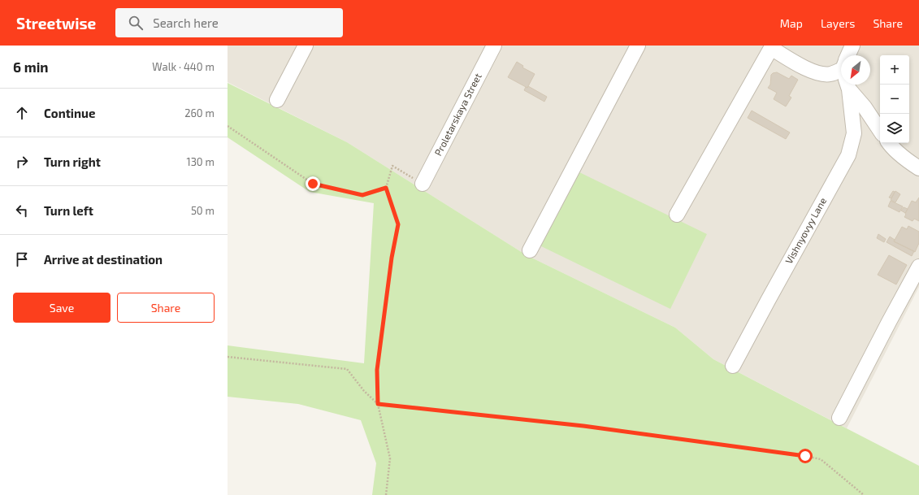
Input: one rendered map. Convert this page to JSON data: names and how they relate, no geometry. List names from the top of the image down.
{
  "streets": {
    "street": ["Proletarskaya Street", "Vishnyovyy Lane"]
  },
  "north": "bottom left",
  "page": {
    "header": "Streetwise",
    "search": "Search here",
    "nav": ["Map", "Layers", "Share"],
    "heading": ["6 min", "Walk · 440 m"],
    "map_buttons": ["+", "−"],
    "list": [
      ["Continue", "260 m"],
      ["Turn right", "130 m"],
      ["Turn left", "50 m"],
      "Arrive at destination"
    ],
    "buttons": ["Save", "Share"]
  }
}
